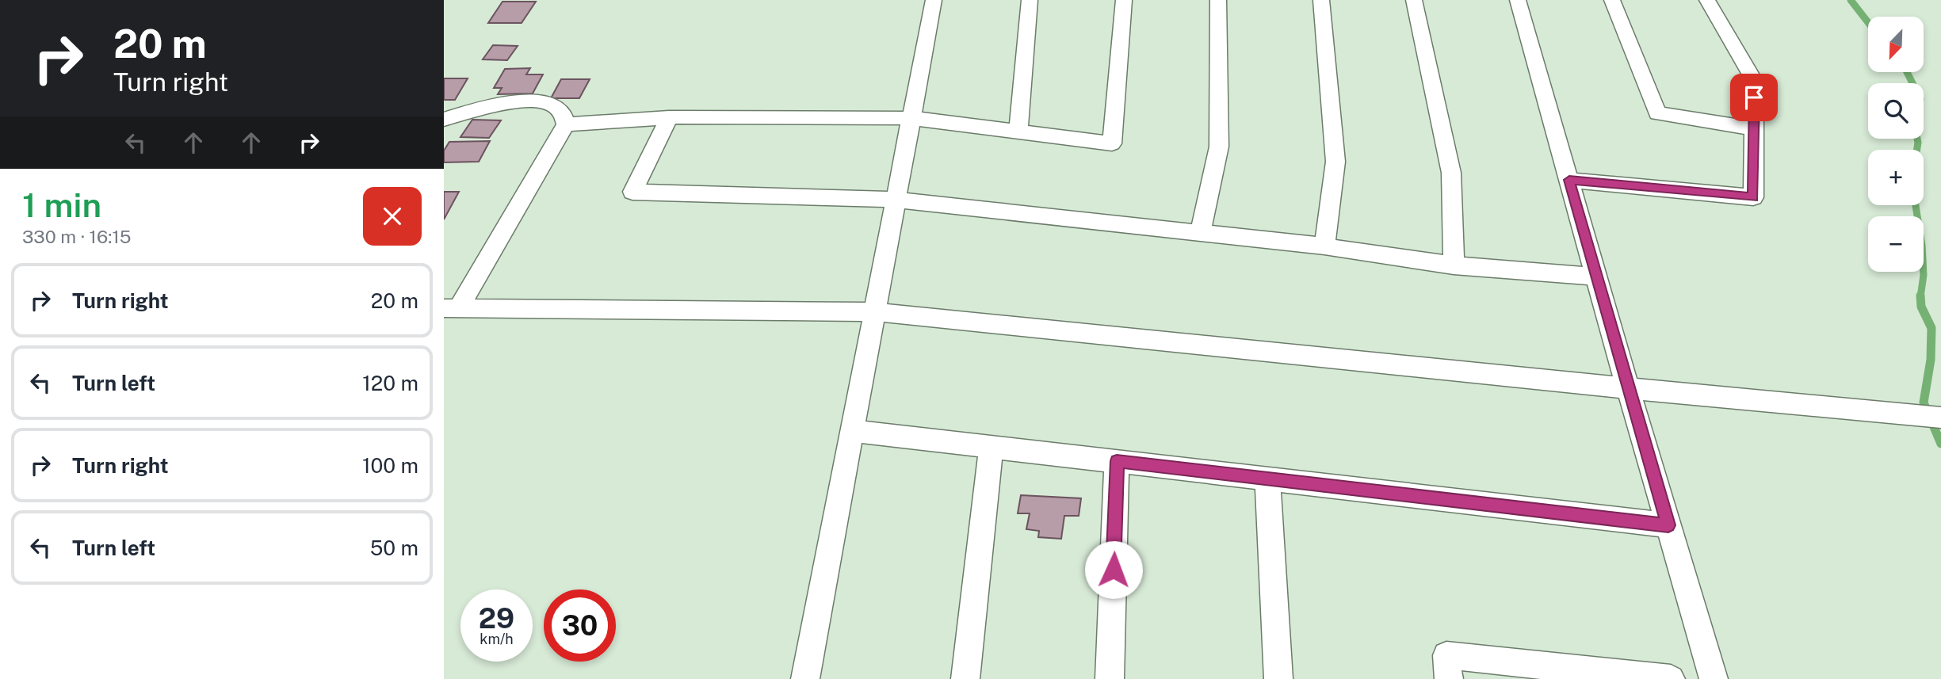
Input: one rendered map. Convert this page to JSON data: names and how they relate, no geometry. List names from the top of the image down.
{
  "north": "bottom left",
  "page": {
    "turn": ["20 m", "Turn right"],
    "map_buttons": ["+", "−"],
    "heading": ["1 min", "330 m · 16:15"],
    "list": [
      {
        "name": "Turn right",
        "value": "20 m"
      },
      {
        "name": "Turn left",
        "value": "120 m"
      },
      {
        "name": "Turn right",
        "value": "100 m"
      },
      {
        "name": "Turn left",
        "value": "50 m"
      }
    ],
    "speed": "29 km/h",
    "limit": "30"
  }
}
